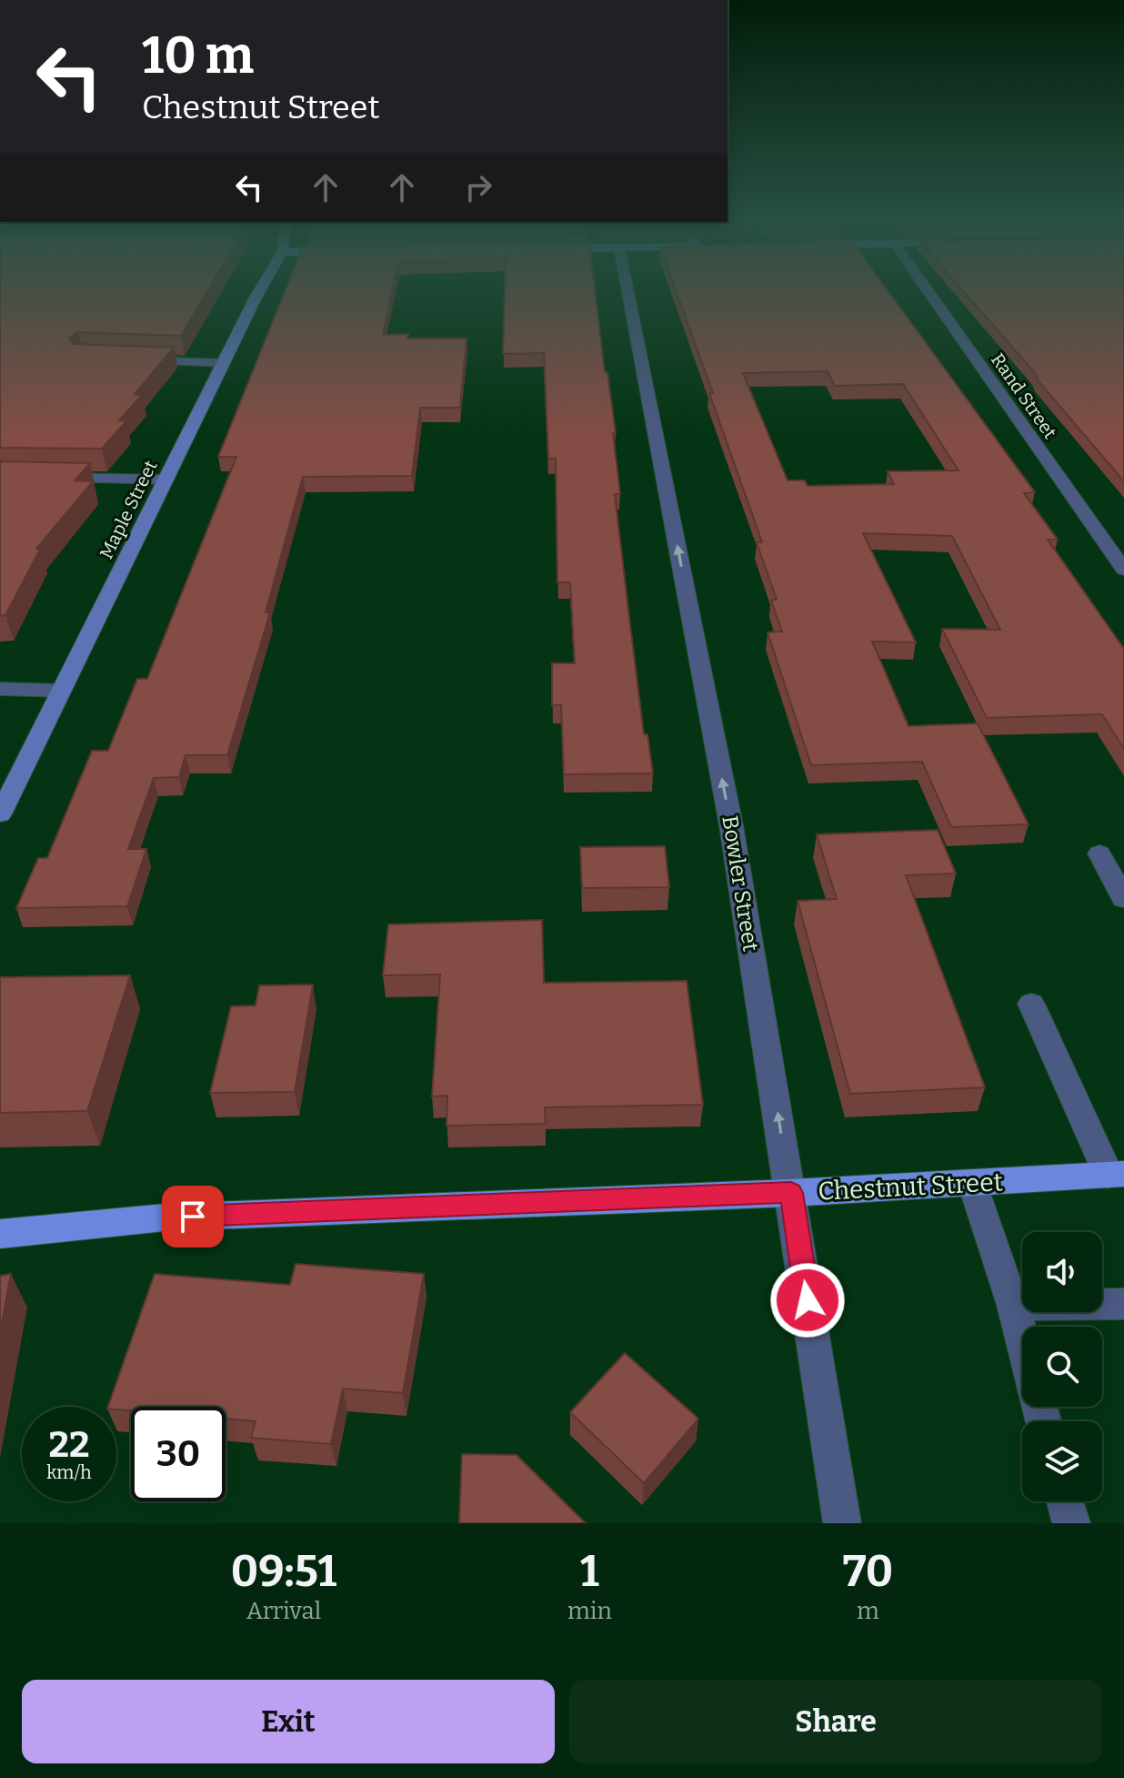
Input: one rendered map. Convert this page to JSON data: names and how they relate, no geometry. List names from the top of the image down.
{
  "streets": {
    "main road": ["Chestnut Street"],
    "street": ["Rand Street", "Maple Street", "Bowler Street"]
  },
  "crossings": [
    ["Bowler Street", "Chestnut Street"]
  ],
  "one_way": ["Bowler Street"],
  "page": {
    "turn": ["10 m", "Chestnut Street"],
    "speed": "22 km/h",
    "limit": "30",
    "eta": [
      "09:51",
      "Arrival",
      "1",
      "min",
      "70",
      "m"
    ],
    "buttons": ["Exit", "Share"]
  }
}
